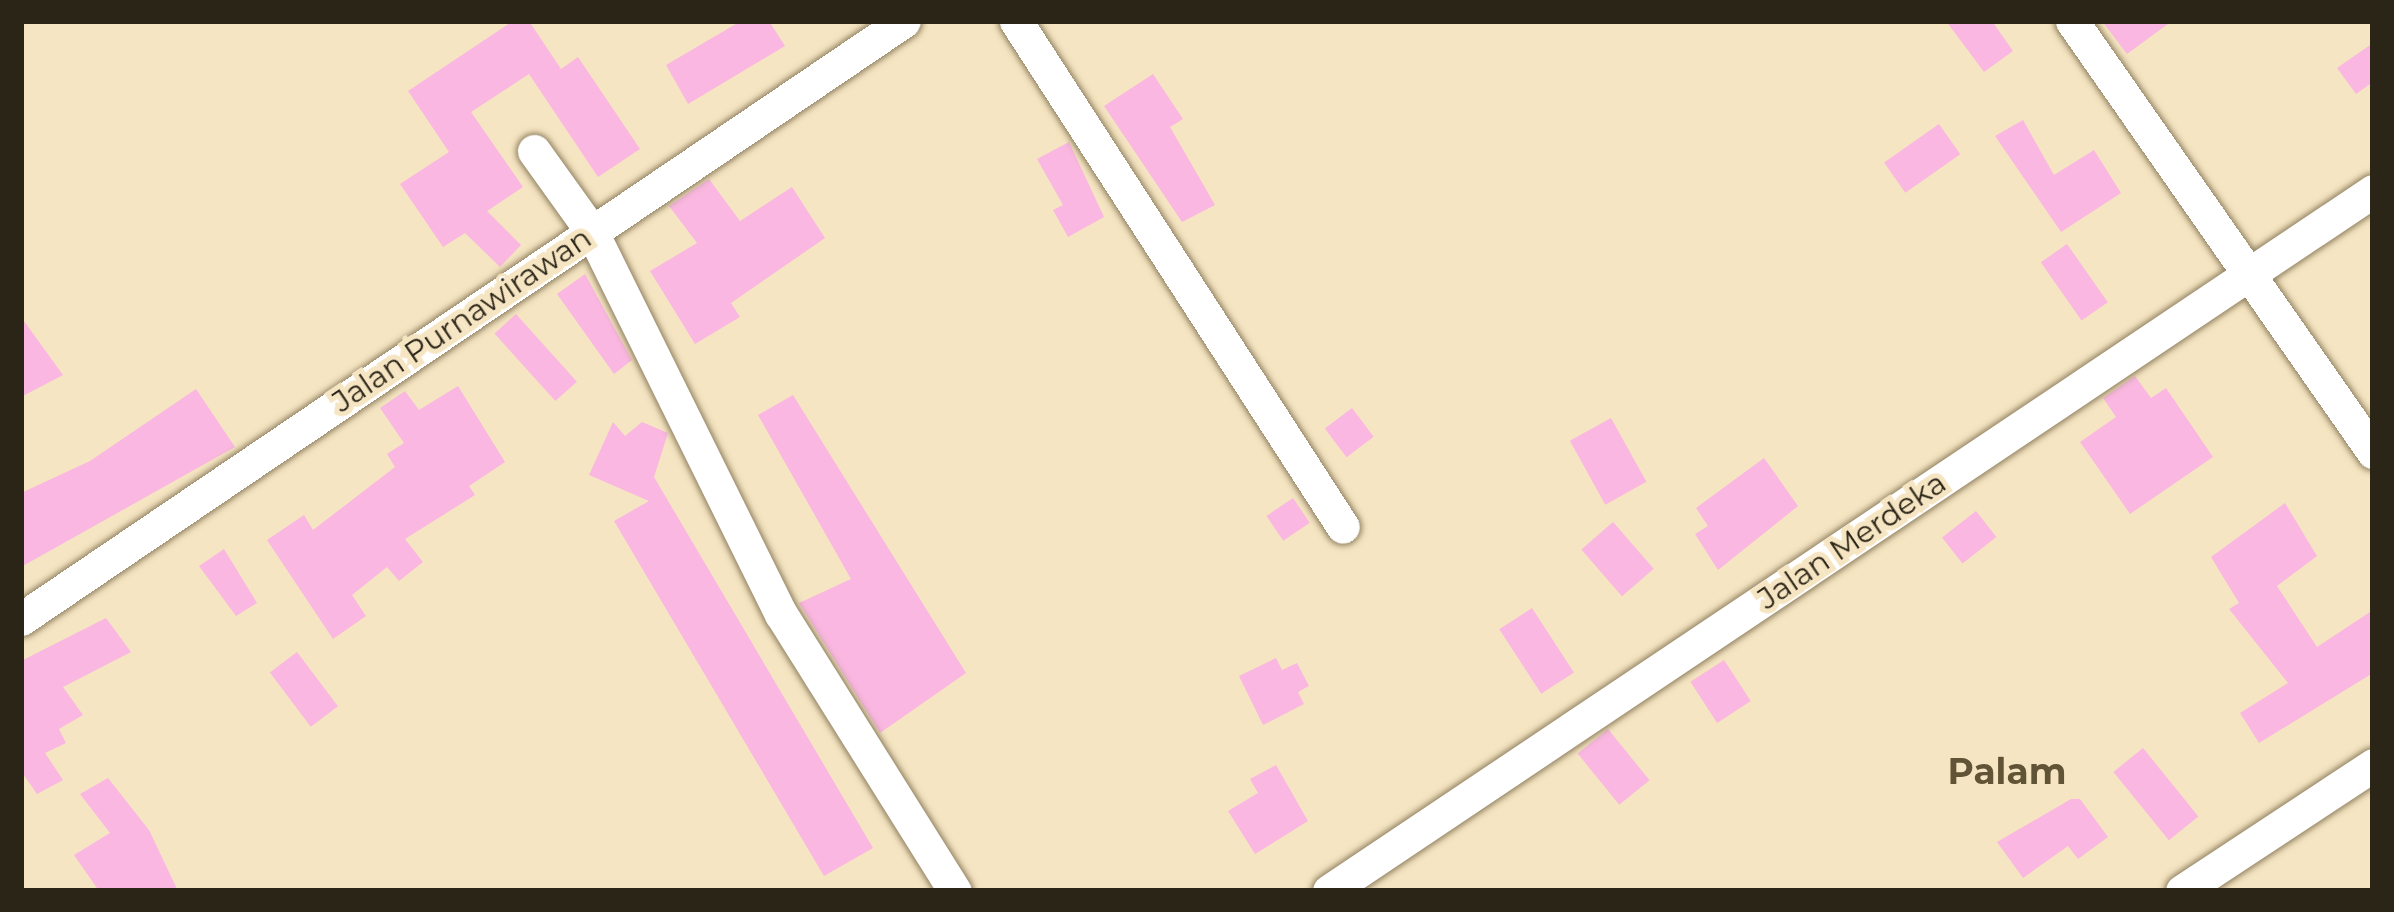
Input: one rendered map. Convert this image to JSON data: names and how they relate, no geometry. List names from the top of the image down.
{
  "streets": {
    "street": ["Jalan Purnawirawan", "Jalan Merdeka"]
  },
  "districts": ["Palam"]
}
